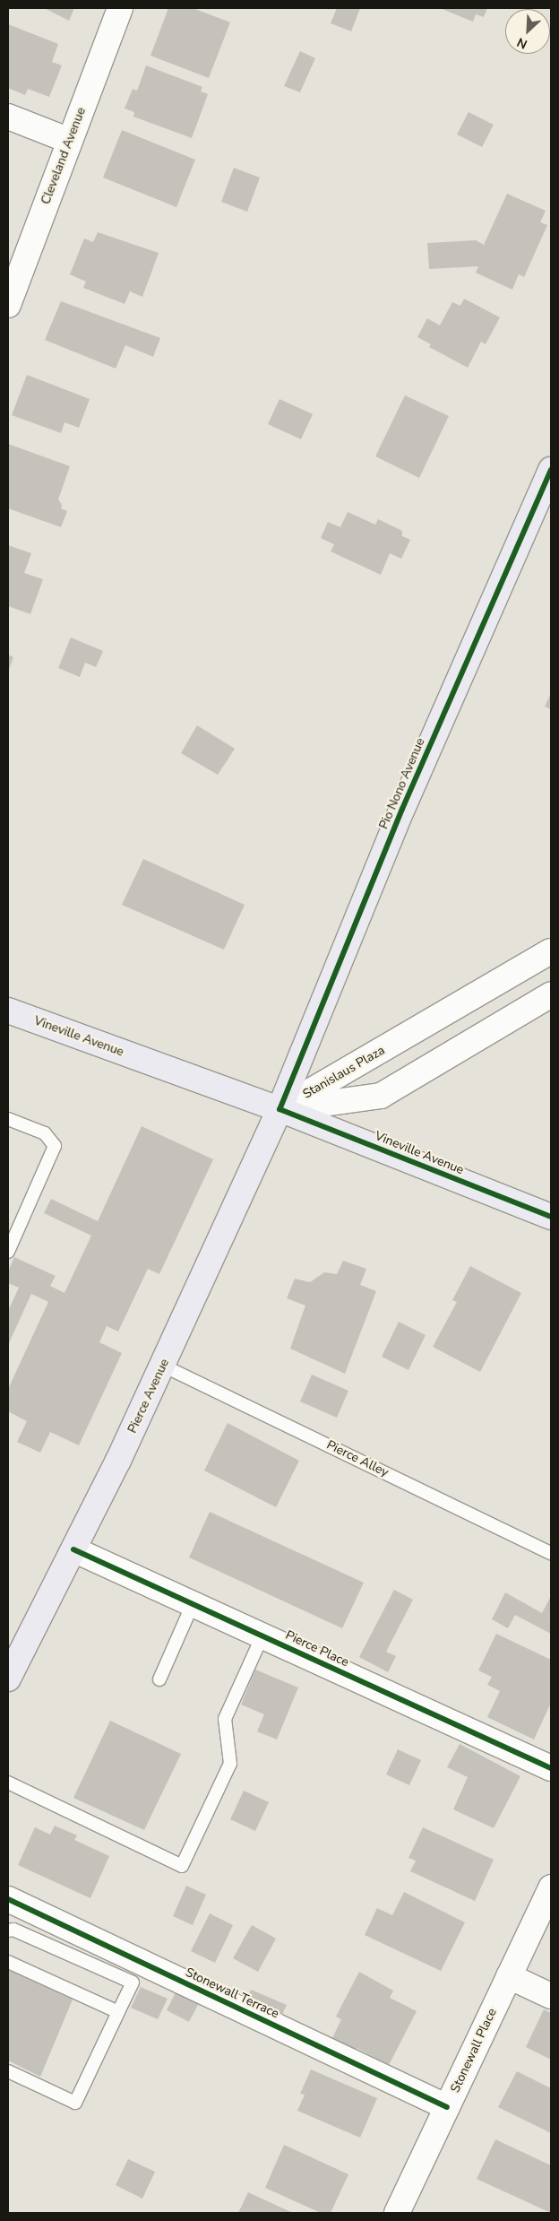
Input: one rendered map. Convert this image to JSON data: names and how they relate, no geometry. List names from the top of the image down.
{
  "streets": {
    "main road": ["Pio Nono Avenue", "Vineville Avenue", "Pierce Avenue"],
    "street": [
      "Cleveland Avenue",
      "Stanislaus Plaza",
      "Pierce Place",
      "Stonewall Terrace",
      "Stonewall Place"
    ],
    "lane": ["Pierce Alley"]
  },
  "crossings": [
    ["Pio Nono Avenue", "Vineville Avenue"],
    ["Pio Nono Avenue", "Stanislaus Plaza"],
    ["Pio Nono Avenue", "Pierce Avenue"],
    ["Vineville Avenue", "Stanislaus Plaza"],
    ["Vineville Avenue", "Pierce Avenue"],
    ["Stanislaus Plaza", "Pierce Avenue"],
    ["Pierce Avenue", "Pierce Alley"],
    ["Pierce Avenue", "Pierce Place"],
    ["Stonewall Terrace", "Stonewall Place"]
  ],
  "north": "bottom left"
}
